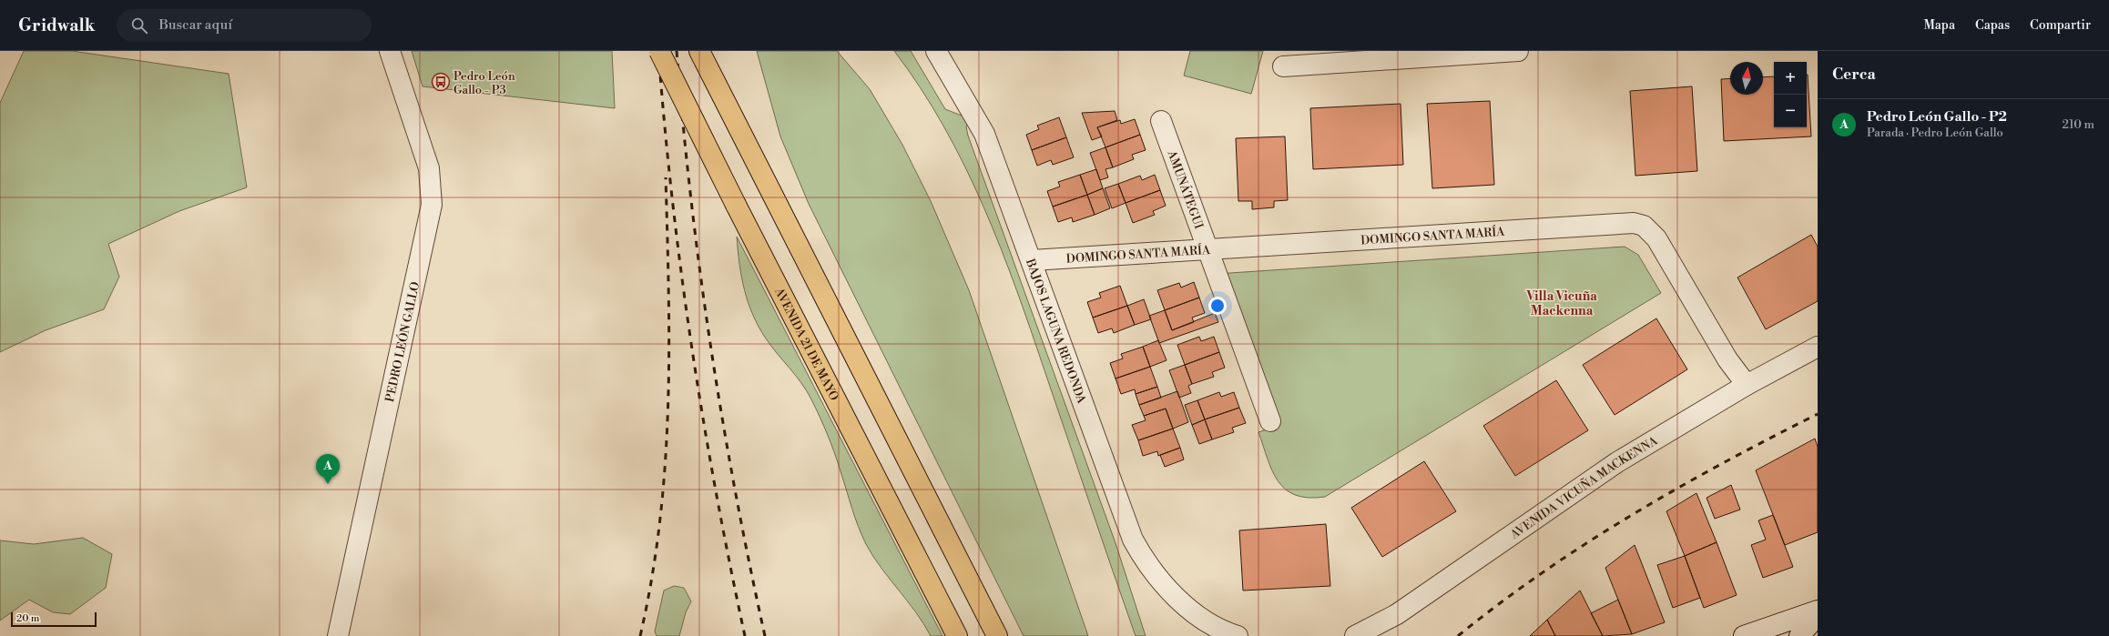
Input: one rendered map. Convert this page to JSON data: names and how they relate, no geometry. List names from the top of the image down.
{
  "streets": {
    "main road": ["AVENIDA 21 DE MAYO"],
    "street": [
      "AMUNÁTEGUI",
      "DOMINGO SANTA MARÍA",
      "BAJOS LAGUNA REDONDA",
      "PEDRO LEÓN GALLO",
      "AVENIDA VICUÑA MACKENNA"
    ]
  },
  "crossings": [
    ["AMUNÁTEGUI", "DOMINGO SANTA MARÍA"],
    ["DOMINGO SANTA MARÍA", "BAJOS LAGUNA REDONDA"],
    ["DOMINGO SANTA MARÍA", "AVENIDA VICUÑA MACKENNA"]
  ],
  "districts": ["Villa Vicuña Mackenna"],
  "places": {
    "bus stop": ["Pedro León Gallo - P3"]
  },
  "scale_bar": "20 m",
  "north": "top",
  "page": {
    "header": "Gridwalk",
    "search": "Buscar aquí",
    "nav": ["Mapa", "Capas", "Compartir"],
    "heading": "Cerca",
    "map_buttons": ["+", "−"],
    "list": [
      {
        "mark": "A",
        "name": "Pedro León Gallo - P2",
        "note": "Parada · Pedro León Gallo",
        "value": "210 m"
      }
    ],
    "pins": "A",
    "scale": "20 m"
  }
}
